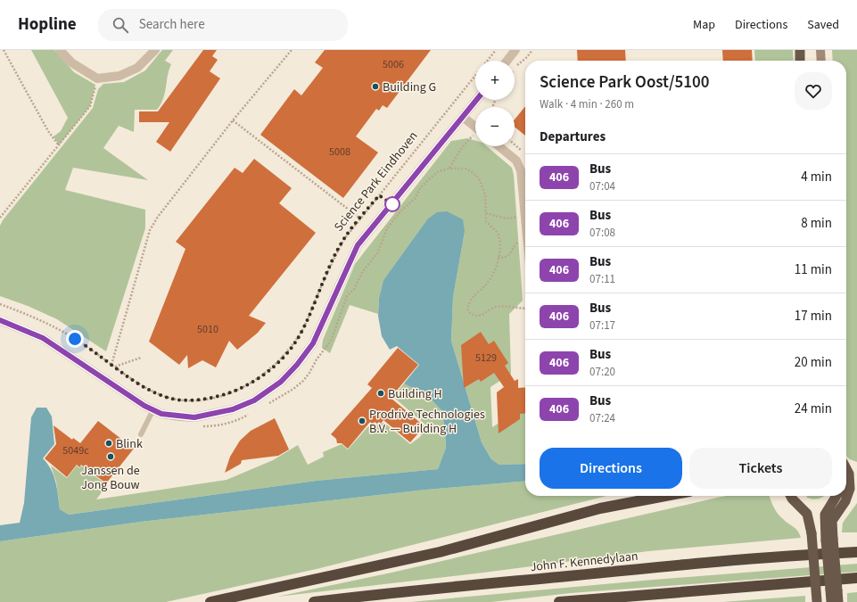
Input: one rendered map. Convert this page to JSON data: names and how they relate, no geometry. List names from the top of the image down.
{
  "streets": {
    "highway": ["John F. Kennedylaan"],
    "path": ["Science Park Eindhoven"]
  },
  "places": [
    "Building G",
    "Building H",
    "Prodrive Technologies B.V. — Building H",
    "Blink",
    "Janssen de Jong Bouw"
  ],
  "lines": ["bus line 406"],
  "house_numbers": [
    "5006",
    "5008",
    "5010",
    "5129",
    "5049c"
  ],
  "page": {
    "header": "Hopline",
    "search": "Search here",
    "nav": ["Map", "Directions", "Saved"],
    "map_buttons": ["+", "−"],
    "heading": [
      ["Science Park Oost/5100", "Walk · 4 min · 260 m"],
      "Departures"
    ],
    "list": [
      {
        "mark": "406",
        "name": "Bus",
        "note": "07:04",
        "value": "4 min"
      },
      {
        "mark": "406",
        "name": "Bus",
        "note": "07:08",
        "value": "8 min"
      },
      {
        "mark": "406",
        "name": "Bus",
        "note": "07:11",
        "value": "11 min"
      },
      {
        "mark": "406",
        "name": "Bus",
        "note": "07:17",
        "value": "17 min"
      },
      {
        "mark": "406",
        "name": "Bus",
        "note": "07:20",
        "value": "20 min"
      },
      {
        "mark": "406",
        "name": "Bus",
        "note": "07:24",
        "value": "24 min"
      }
    ],
    "buttons": ["Directions", "Tickets"]
  }
}
